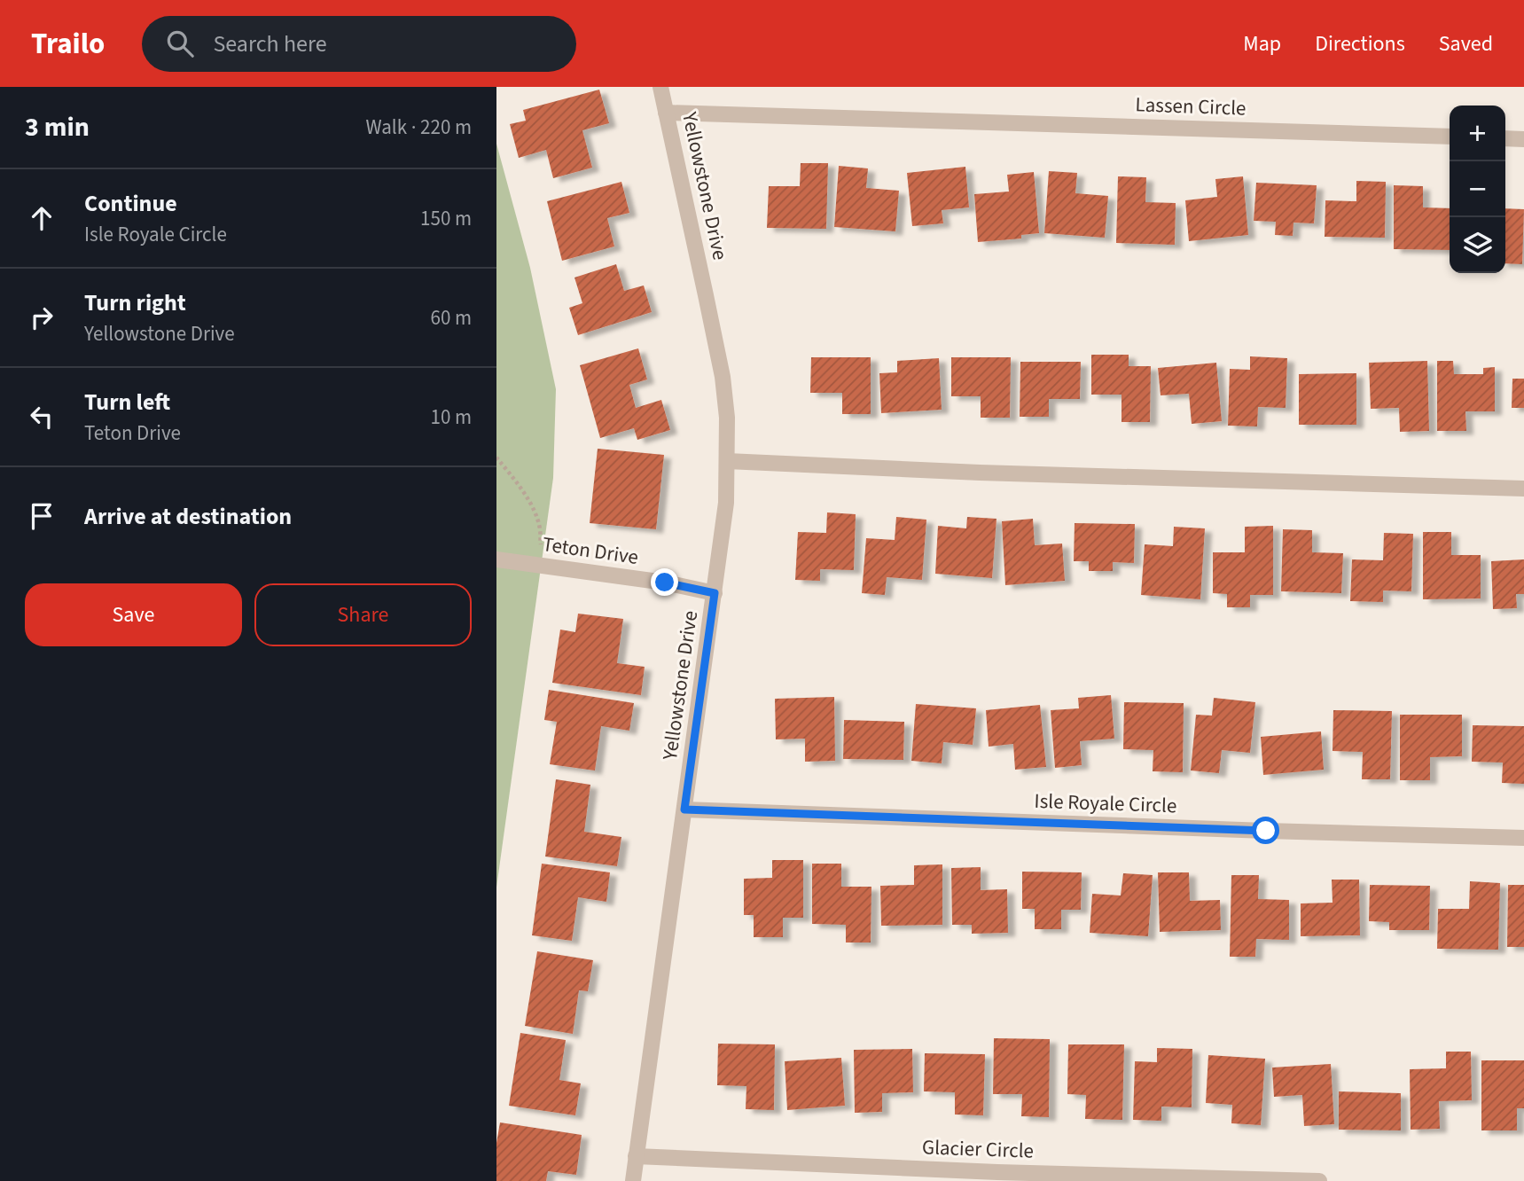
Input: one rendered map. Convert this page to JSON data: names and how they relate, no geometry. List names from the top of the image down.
{
  "streets": {
    "street": [
      "Lassen Circle",
      "Yellowstone Drive",
      "Teton Drive",
      "Isle Royale Circle",
      "Glacier Circle"
    ]
  },
  "crossings": [
    ["Lassen Circle", "Yellowstone Drive"],
    ["Yellowstone Drive", "Teton Drive"],
    ["Yellowstone Drive", "Isle Royale Circle"],
    ["Yellowstone Drive", "Glacier Circle"]
  ],
  "page": {
    "header": "Trailo",
    "search": "Search here",
    "nav": ["Map", "Directions", "Saved"],
    "heading": ["3 min", "Walk · 220 m"],
    "map_buttons": ["+", "−"],
    "list": [
      ["Continue", "Isle Royale Circle", "150 m"],
      ["Turn right", "Yellowstone Drive", "60 m"],
      ["Turn left", "Teton Drive", "10 m"],
      "Arrive at destination"
    ],
    "buttons": ["Save", "Share"]
  }
}
